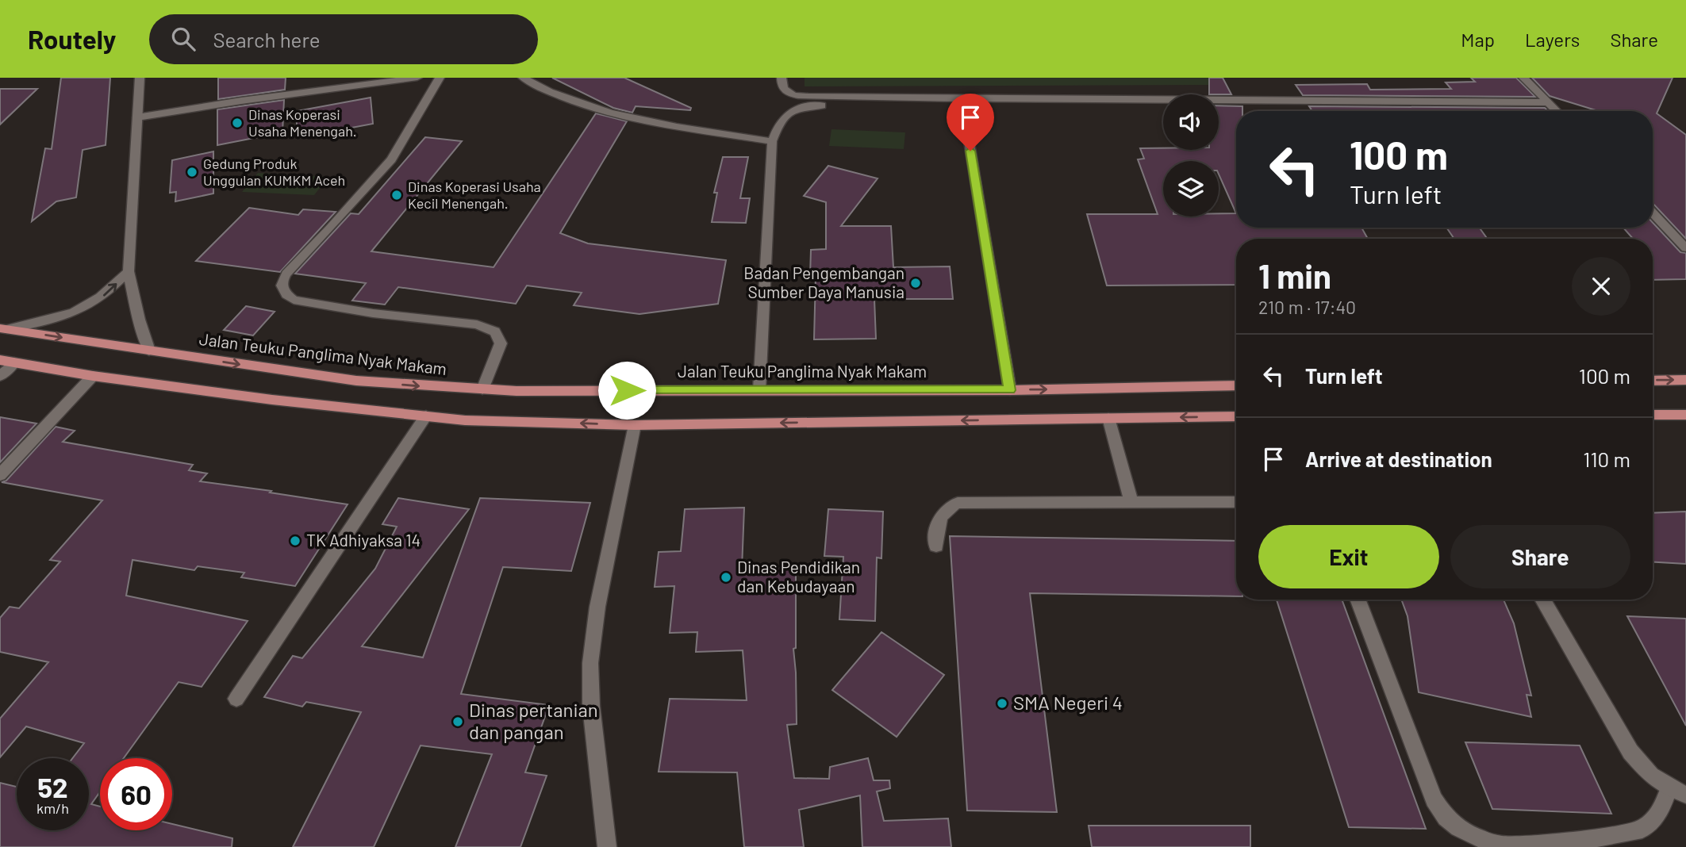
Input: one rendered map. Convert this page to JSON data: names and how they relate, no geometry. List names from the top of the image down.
{
  "streets": {
    "main road": ["Jalan Teuku Panglima Nyak Makam"]
  },
  "places": [
    "Dinas Koperasi Usaha Menengah.",
    "Gedung Produk Unggulan KUMKM Aceh",
    "Dinas Koperasi Usaha Kecil Menengah.",
    "Badan Pengembangan Sumber Daya Manusia",
    "TK Adhiyaksa 14",
    "Dinas Pendidikan dan Kebudayaan",
    "SMA Negeri 4",
    "Dinas pertanian dan pangan"
  ],
  "page": {
    "header": "Routely",
    "search": "Search here",
    "nav": ["Map", "Layers", "Share"],
    "turn": ["100 m", "Turn left"],
    "heading": ["1 min", "210 m · 17:40"],
    "list": [
      {
        "name": "Turn left",
        "value": "100 m"
      },
      {
        "name": "Arrive at destination",
        "value": "110 m"
      }
    ],
    "buttons": ["Exit", "Share"],
    "speed": "52 km/h",
    "limit": "60"
  }
}
